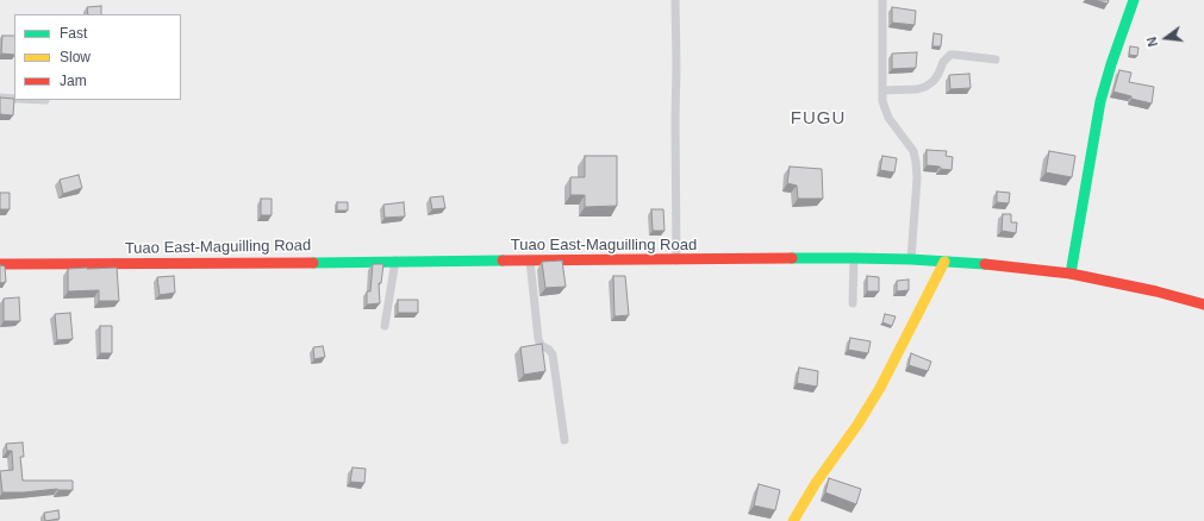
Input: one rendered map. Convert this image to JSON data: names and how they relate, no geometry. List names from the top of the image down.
{
  "streets": {
    "main road": ["Tuao East-Maguilling Road"]
  },
  "districts": ["FUGU"],
  "legend": ["Fast", "Slow", "Jam"],
  "north": "left"
}
